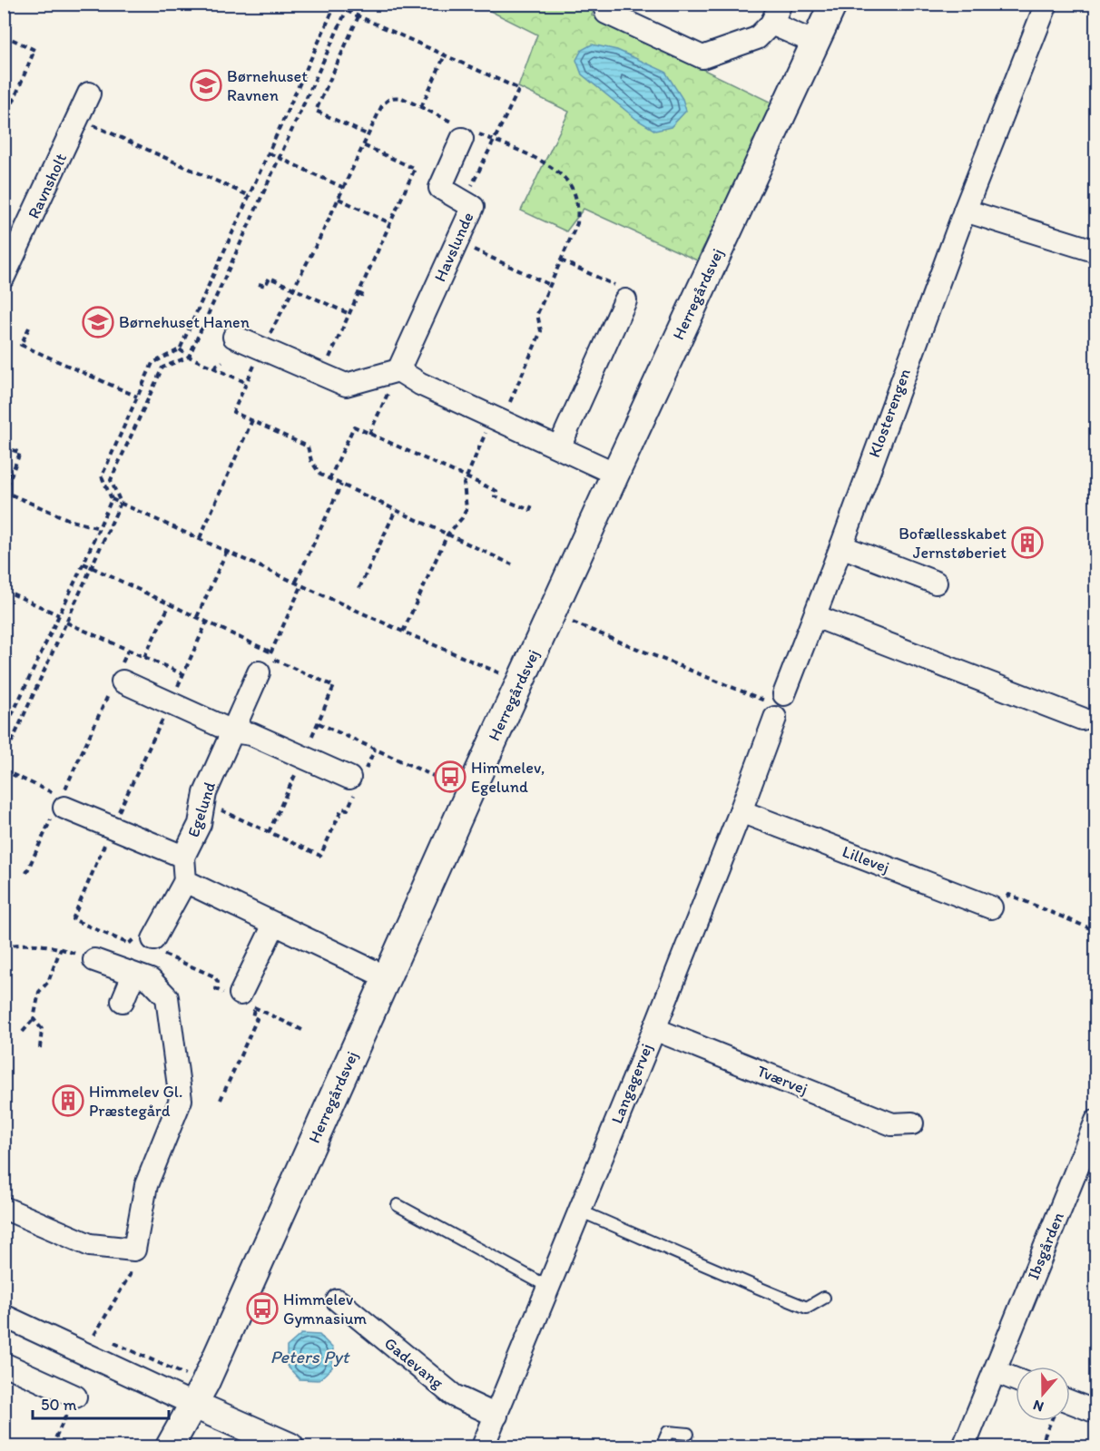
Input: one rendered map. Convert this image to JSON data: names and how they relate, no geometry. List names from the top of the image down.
{
  "streets": {
    "street": [
      "Ravnsholt",
      "Havslunde",
      "Herregårdsvej",
      "Klosterengen",
      "Egelund",
      "Lillevej",
      "Tværvej",
      "Langagervej",
      "Ibsgården",
      "Gadevang"
    ]
  },
  "crossings": [
    ["Klosterengen", "Langagervej"],
    ["Lillevej", "Langagervej"],
    ["Tværvej", "Langagervej"],
    ["Langagervej", "Gadevang"]
  ],
  "water": ["Peters Pyt"],
  "places": {
    "school or university": ["Børnehuset Ravnen", "Børnehuset Hanen"],
    "building": ["Bofællesskabet Jernstøberiet", "Himmelev Gl. Præstegård"],
    "bus stop": ["Himmelev, Egelund", "Himmelev Gymnasium"]
  },
  "scale_bar": "50 m",
  "north": "bottom"
}
